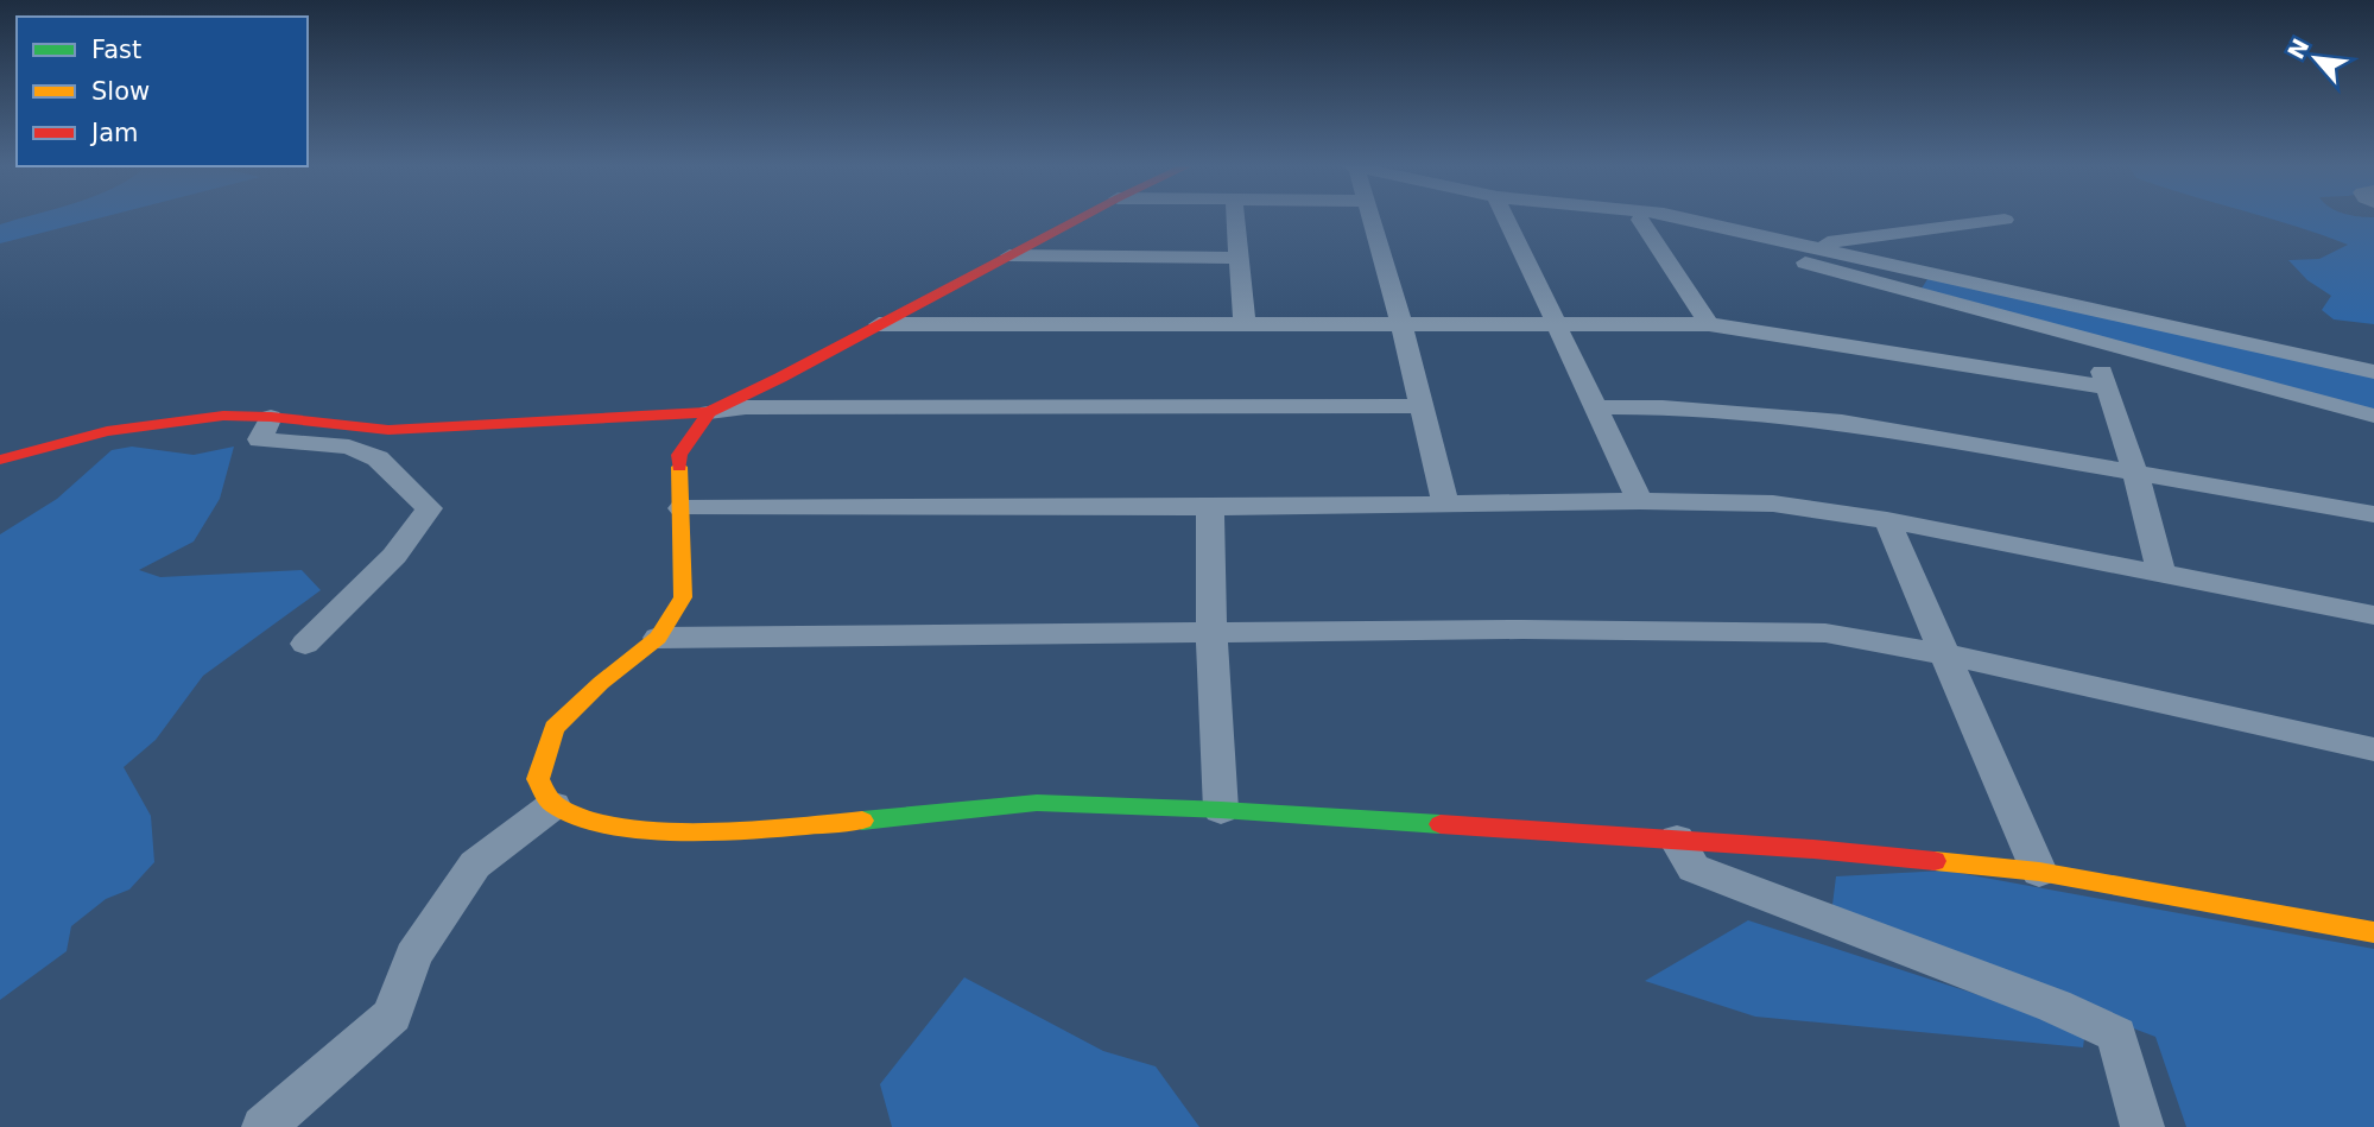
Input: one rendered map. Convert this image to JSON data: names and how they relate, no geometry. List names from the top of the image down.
{
  "legend": ["Fast", "Slow", "Jam"],
  "north": "top left"
}
